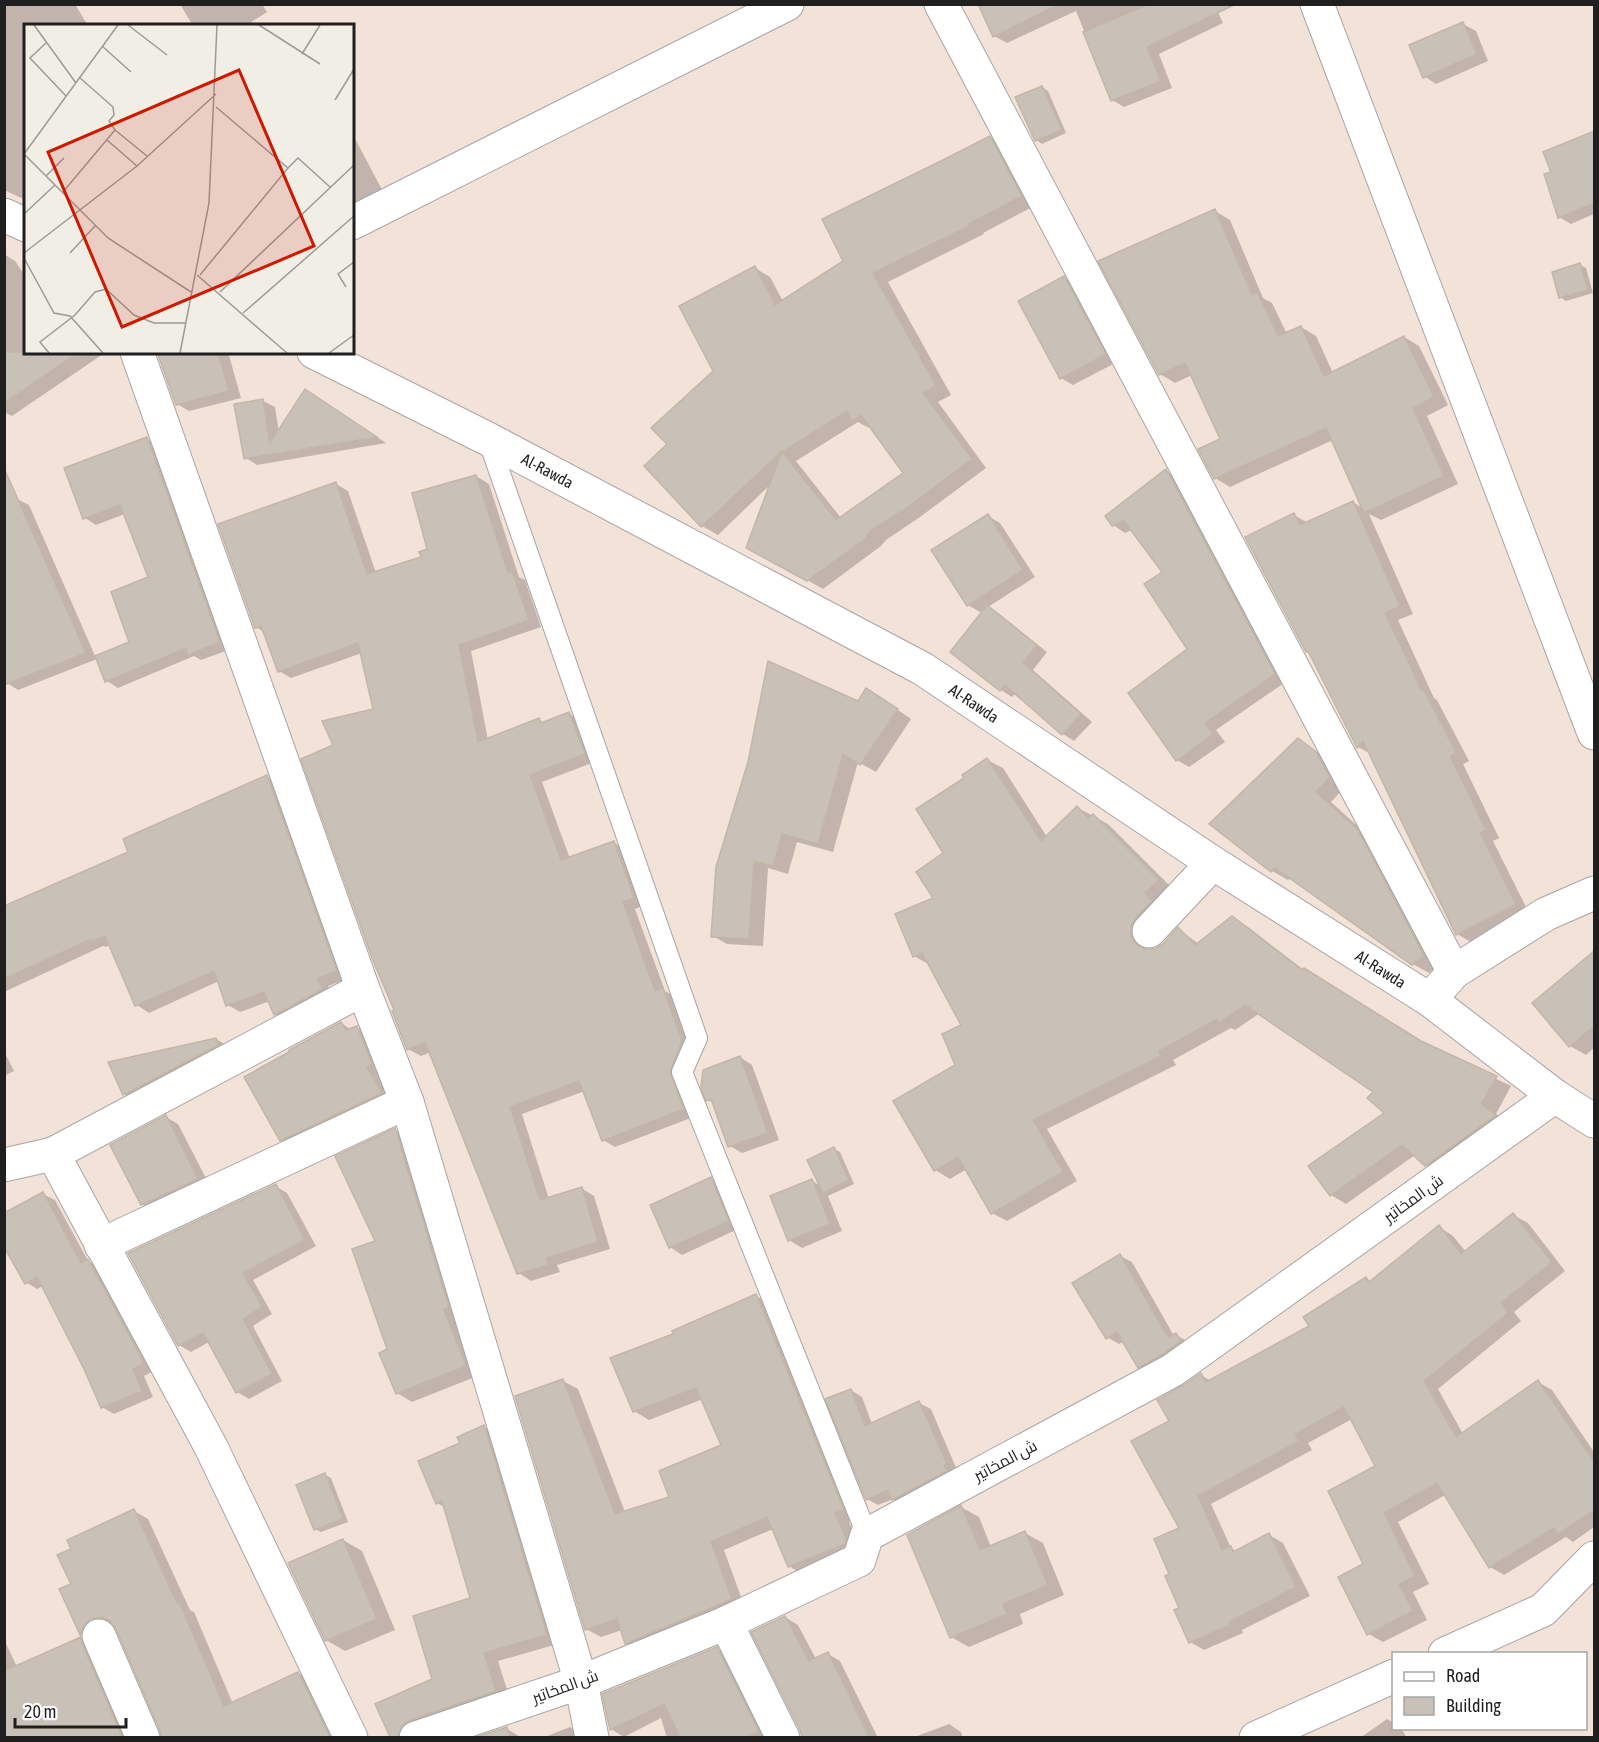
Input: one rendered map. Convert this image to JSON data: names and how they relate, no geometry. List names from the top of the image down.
{
  "streets": {
    "street": ["Al-Rawda", "ش المخاتير"]
  },
  "crossings": [
    ["Al-Rawda", "ش المخاتير"]
  ],
  "legend": ["Road", "Building"],
  "scale_bar": "20 m"
}
